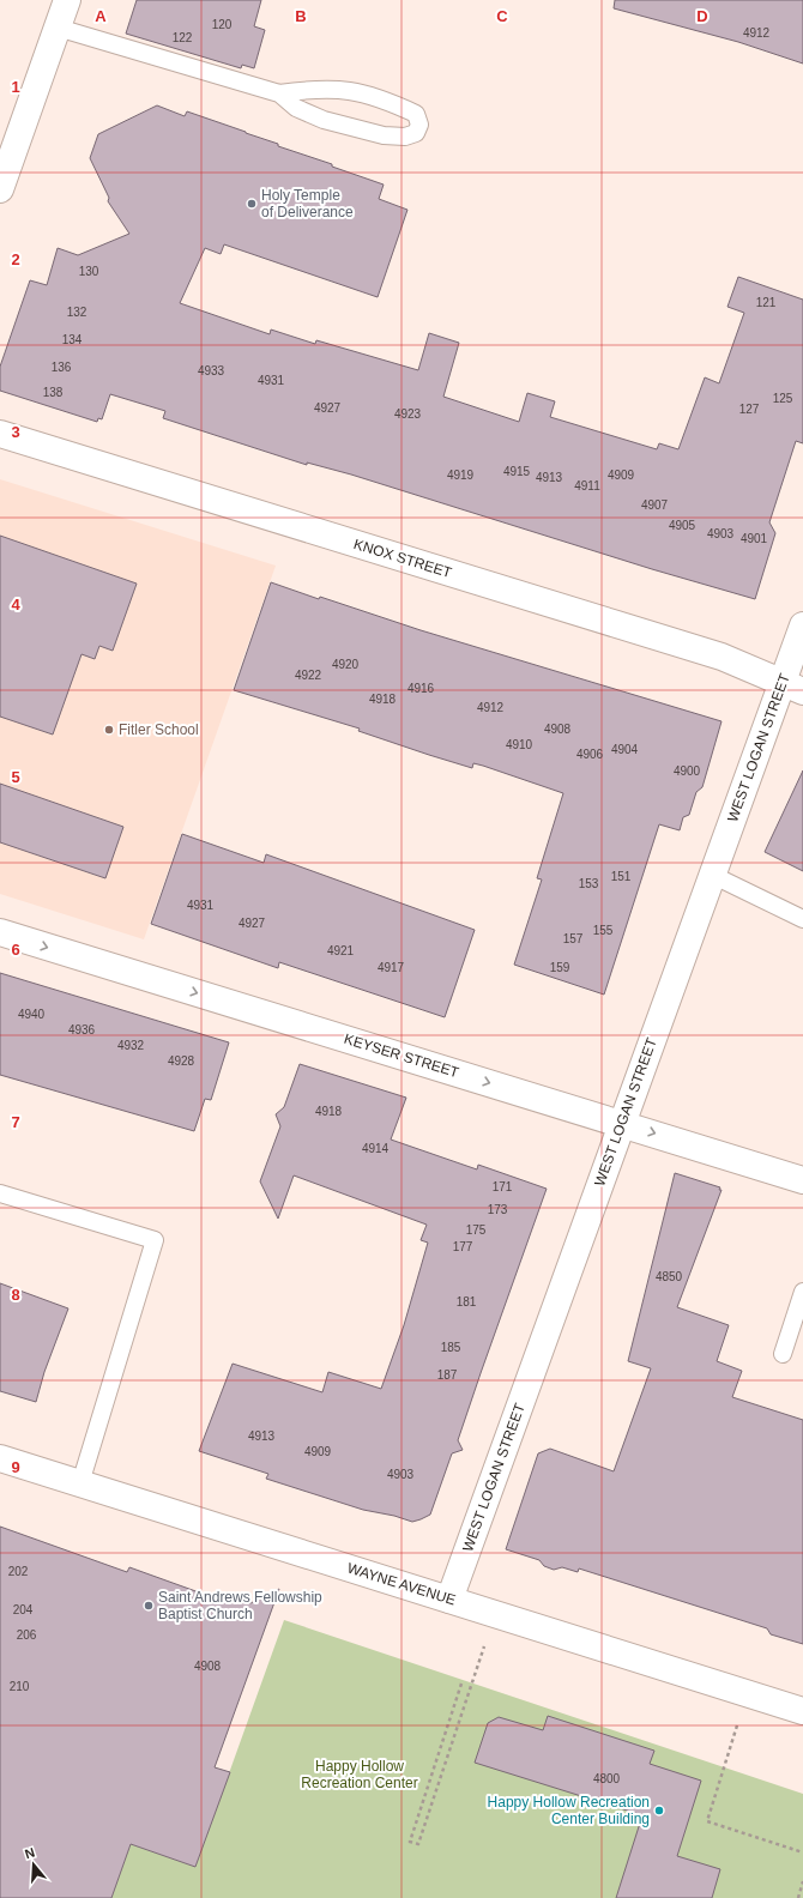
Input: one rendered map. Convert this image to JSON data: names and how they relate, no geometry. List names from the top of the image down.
{
  "streets": {
    "street": [
      "KNOX STREET",
      "WEST LOGAN STREET",
      "KEYSER STREET",
      "WAYNE AVENUE"
    ]
  },
  "crossings": [
    ["KNOX STREET", "WEST LOGAN STREET"],
    ["WEST LOGAN STREET", "KEYSER STREET"],
    ["WEST LOGAN STREET", "WAYNE AVENUE"]
  ],
  "one_way": ["KEYSER STREET"],
  "parks": ["Happy Hollow Recreation Center"],
  "places": [
    "Holy Temple of Deliverance",
    "Fitler School",
    "Saint Andrews Fellowship Baptist Church",
    "Happy Hollow Recreation Center Building"
  ],
  "house_numbers": [
    "120",
    "4912",
    "122",
    "130",
    "121",
    "132",
    "134",
    "136",
    "4933",
    "4931",
    "138",
    "125",
    "4927",
    "127",
    "4923",
    "4915",
    "4919",
    "4909",
    "4913",
    "4911",
    "4907",
    "4905",
    "4903",
    "4901",
    "4920",
    "4922",
    "4916",
    "4918",
    "4912",
    "4908",
    "4910",
    "4904",
    "4906",
    "4900",
    "151",
    "153",
    "4931",
    "4927",
    "155",
    "157",
    "4921",
    "4917",
    "159",
    "4940",
    "4936",
    "4932",
    "4928",
    "4918",
    "4914",
    "171",
    "173",
    "175",
    "177",
    "4850",
    "181",
    "185",
    "187",
    "4913",
    "4909",
    "4903",
    "202",
    "204",
    "206",
    "4908",
    "210",
    "4800"
  ],
  "north": "top",
  "grid": {
    "columns": [
      "A",
      "B",
      "C",
      "D"
    ],
    "rows": [
      "1",
      "2",
      "3",
      "4",
      "5",
      "6",
      "7",
      "8",
      "9"
    ]
  }
}
